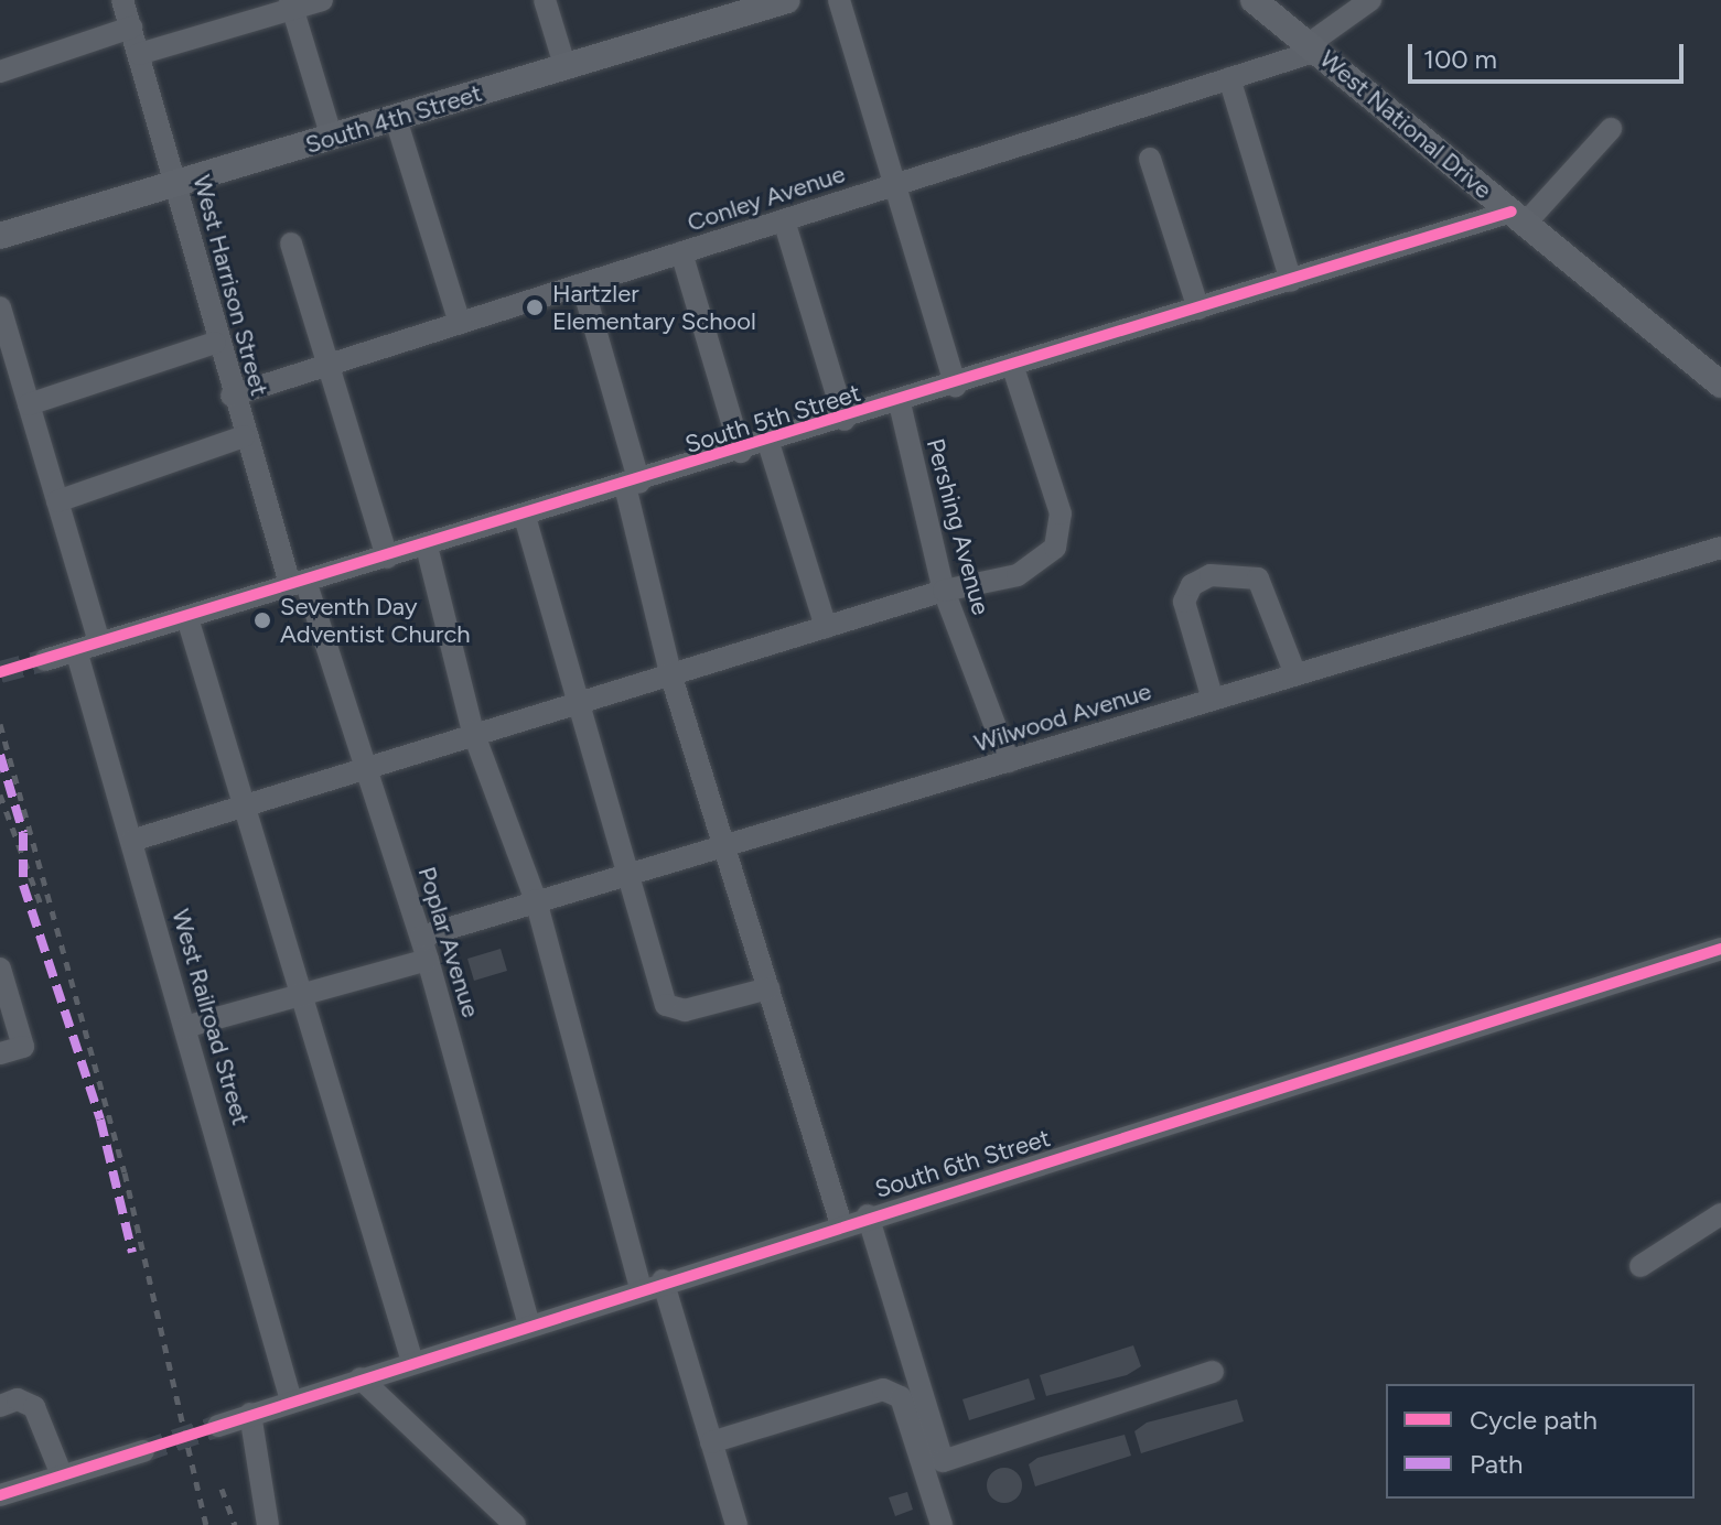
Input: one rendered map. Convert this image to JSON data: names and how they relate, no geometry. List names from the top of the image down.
{
  "streets": {
    "main road": ["South 4th Street", "West National Drive"],
    "street": [
      "Conley Avenue",
      "West Harrison Street",
      "South 5th Street",
      "Pershing Avenue",
      "Wilwood Avenue",
      "Poplar Avenue",
      "West Railroad Street",
      "South 6th Street"
    ]
  },
  "crossings": [
    ["South 4th Street", "West Harrison Street"],
    ["West National Drive", "Conley Avenue"],
    ["West National Drive", "South 5th Street"],
    ["Conley Avenue", "West Harrison Street"],
    ["West Harrison Street", "South 5th Street"],
    ["West Harrison Street", "Poplar Avenue"],
    ["South 5th Street", "Pershing Avenue"],
    ["South 5th Street", "Poplar Avenue"],
    ["South 5th Street", "West Railroad Street"],
    ["Pershing Avenue", "Wilwood Avenue"],
    ["Wilwood Avenue", "Poplar Avenue"],
    ["Poplar Avenue", "South 6th Street"],
    ["West Railroad Street", "South 6th Street"]
  ],
  "places": ["Hartzler Elementary School", "Seventh Day Adventist Church"],
  "legend": ["Cycle path", "Path"],
  "scale_bar": "100 m"
}
